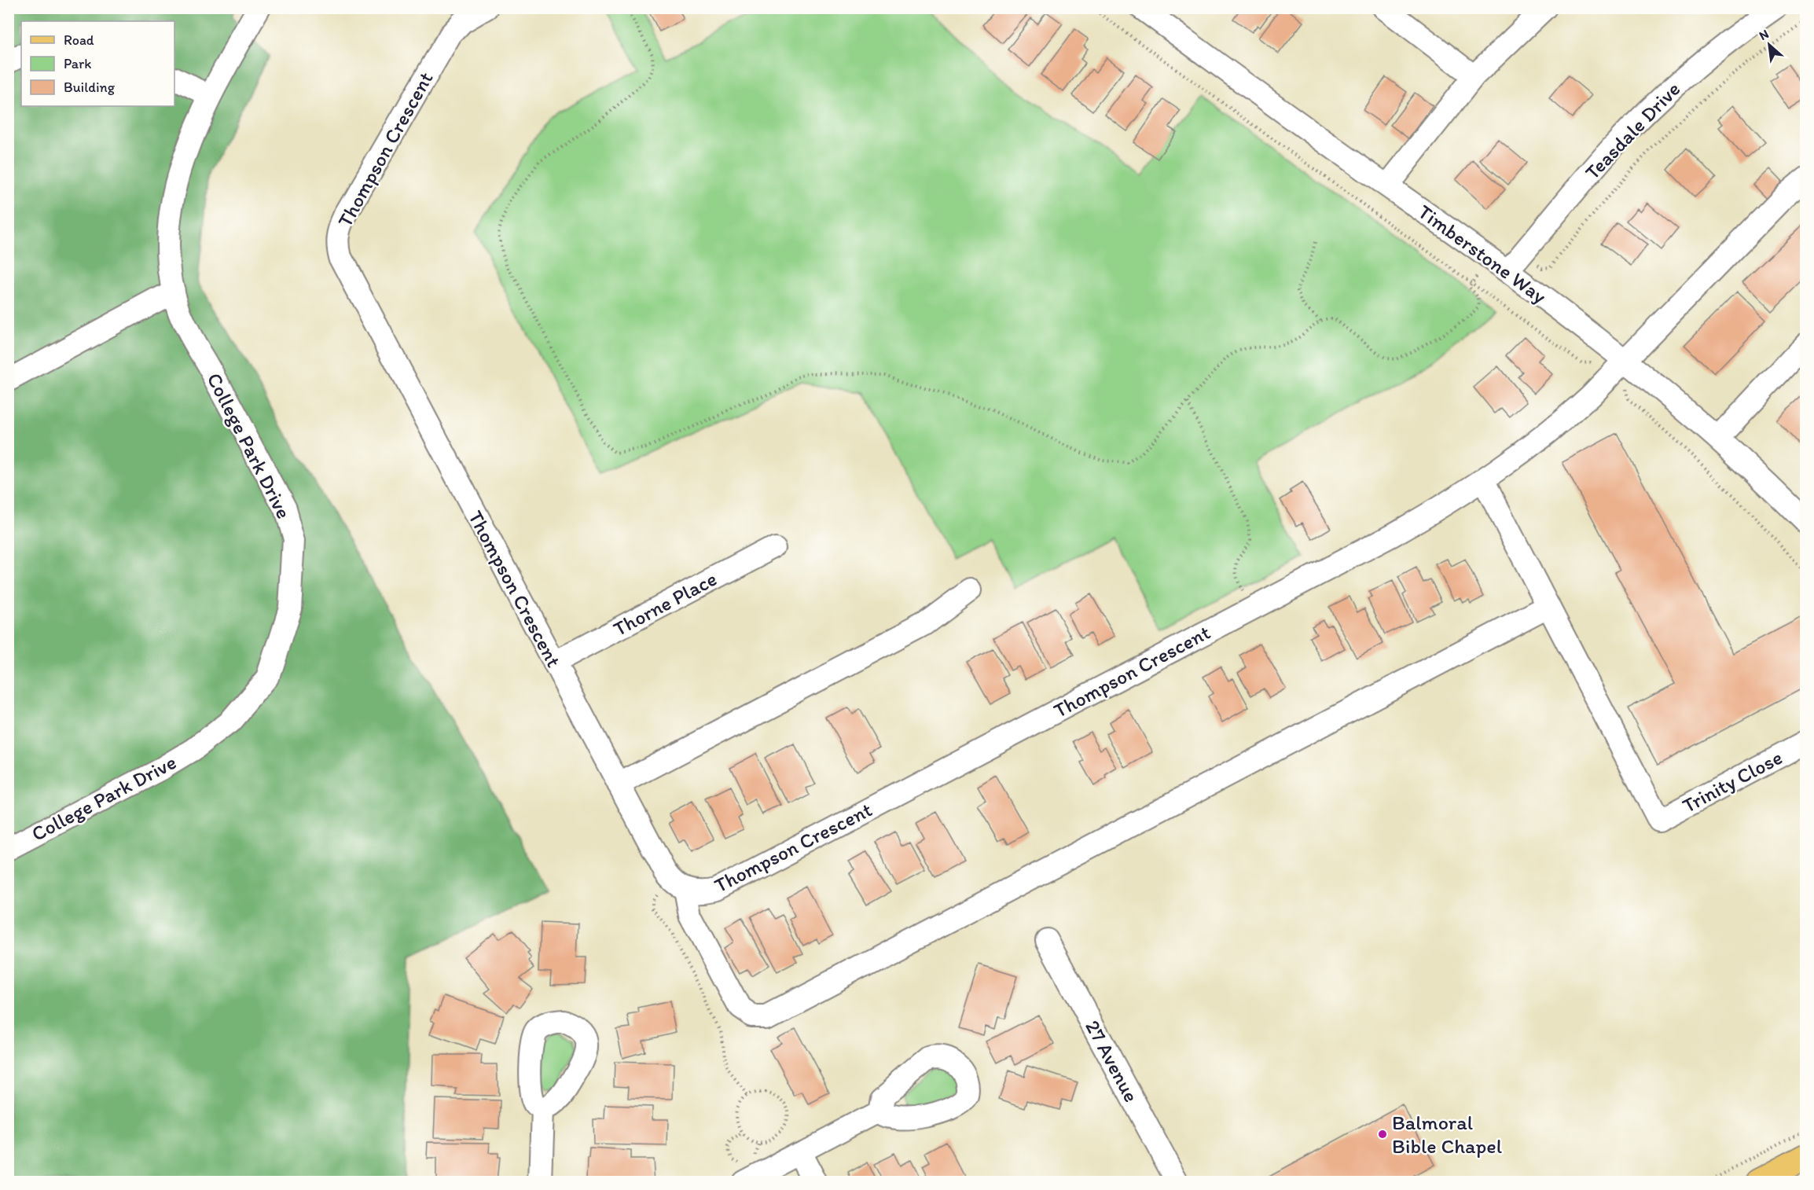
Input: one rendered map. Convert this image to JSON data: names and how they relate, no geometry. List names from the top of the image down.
{
  "streets": {
    "street": [
      "Teasdale Drive",
      "Thompson Crescent",
      "Timberstone Way",
      "College Park Drive",
      "Thorne Place",
      "Trinity Close",
      "27 Avenue"
    ]
  },
  "crossings": [
    ["Teasdale Drive", "Timberstone Way"],
    ["Thompson Crescent", "Timberstone Way"],
    ["Thompson Crescent", "Thorne Place"]
  ],
  "places": ["Balmoral Bible Chapel"],
  "legend": ["Road", "Park", "Building"],
  "north": "top left"
}
